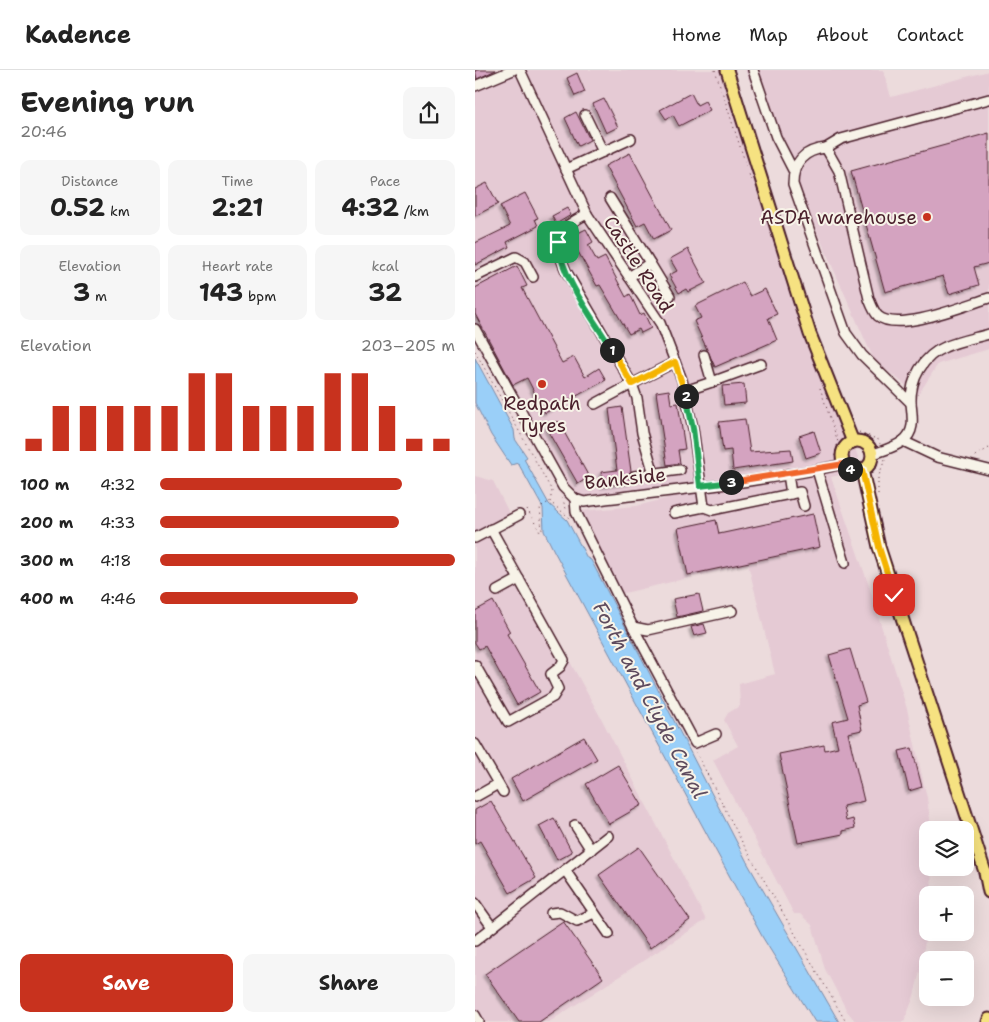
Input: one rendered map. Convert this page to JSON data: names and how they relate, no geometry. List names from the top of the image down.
{
  "streets": {
    "street": ["Castle Road", "Bankside"]
  },
  "crossings": [
    ["Castle Road", "Bankside"]
  ],
  "water": ["Forth and Clyde Canal"],
  "places": ["ASDA warehouse", "Redpath Tyres"],
  "page": {
    "header": "Kadence",
    "nav": [
      "Home",
      "Map",
      "About",
      "Contact"
    ],
    "heading": ["Evening run", "20:46"],
    "stats": [
      ["Distance", "0.52 km"],
      ["Time", "2:21"],
      ["Pace", "4:32 /km"],
      ["Elevation", "3 m"],
      ["Heart rate", "143 bpm"],
      ["kcal", "32"]
    ],
    "chart": ["Elevation", "203–205 m"],
    "pins": [
      "1",
      "2",
      "4",
      "3"
    ],
    "list": [
      {
        "name": "100 m",
        "note": "4:32"
      },
      {
        "name": "200 m",
        "note": "4:33"
      },
      {
        "name": "300 m",
        "note": "4:18"
      },
      {
        "name": "400 m",
        "note": "4:46"
      }
    ],
    "map_buttons": ["+", "−"],
    "buttons": ["Save", "Share"]
  }
}
